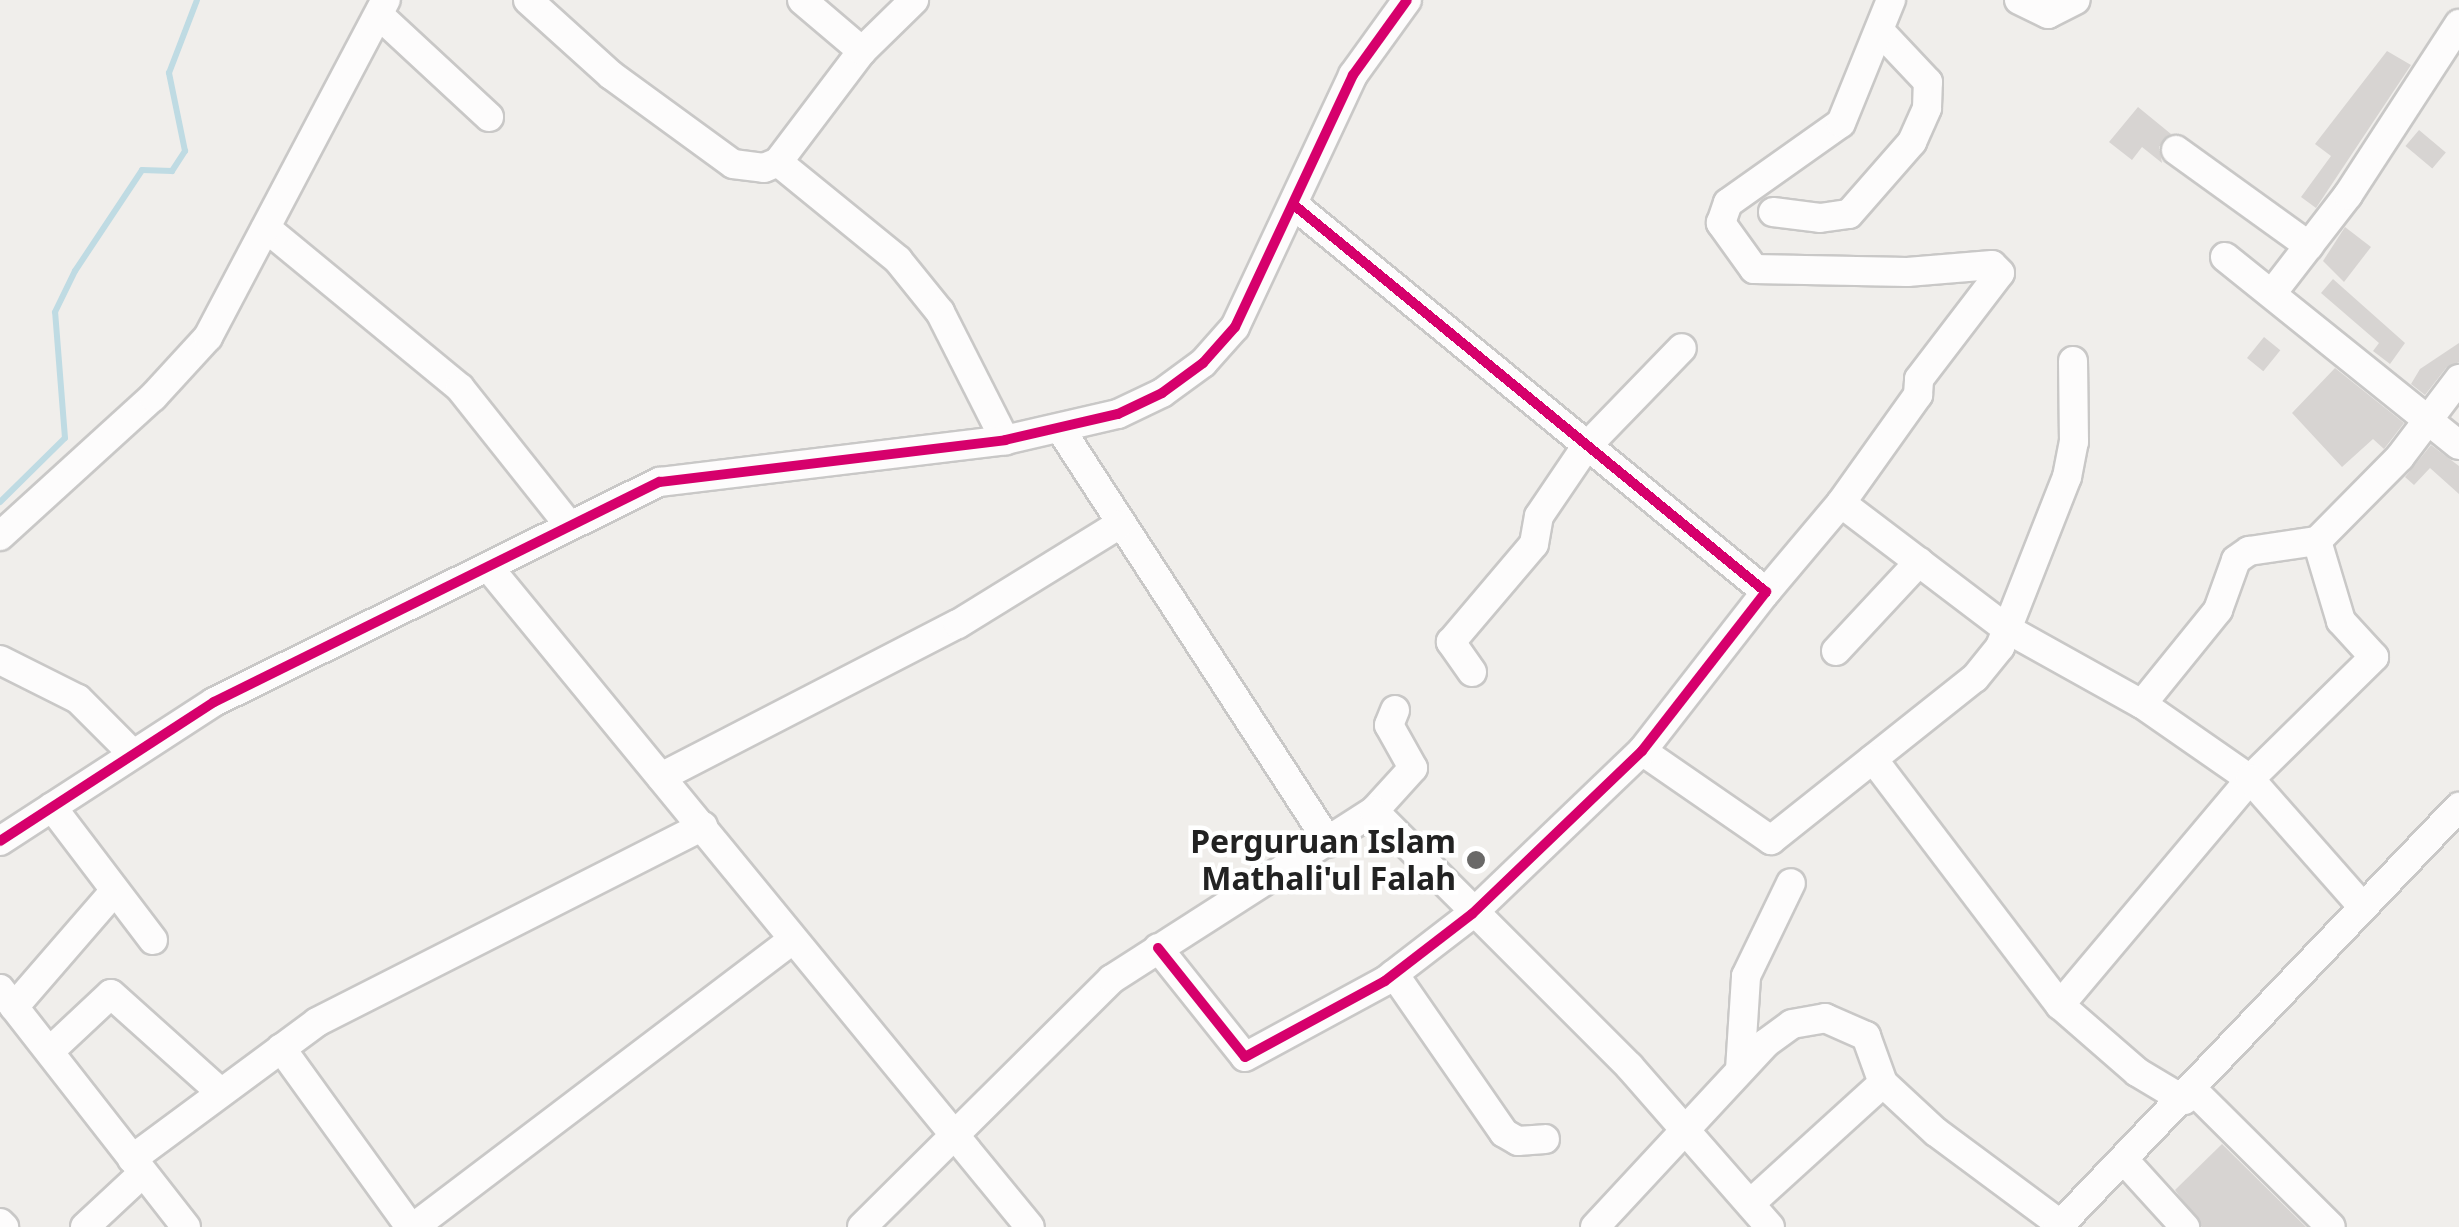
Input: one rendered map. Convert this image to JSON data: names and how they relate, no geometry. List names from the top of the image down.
{
  "places": ["Perguruan Islam Mathali'ul Falah"]
}
